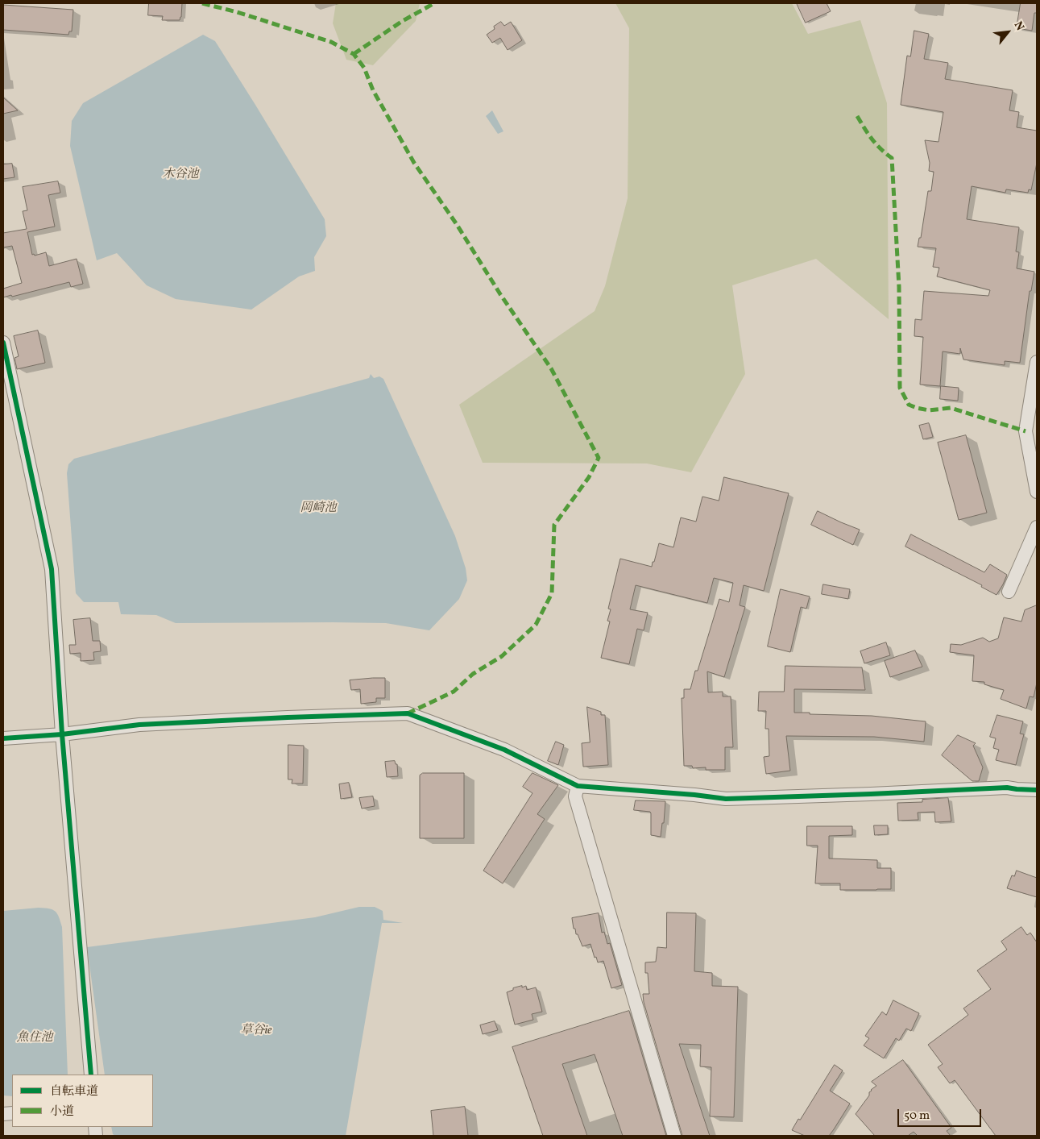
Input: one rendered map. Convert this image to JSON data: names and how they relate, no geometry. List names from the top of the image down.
{
  "water": [
    "木谷池",
    "岡崎池",
    "草谷ie",
    "魚住池"
  ],
  "legend": ["自転車道", "小道"],
  "scale_bar": "50 m",
  "north": "top right"
}
